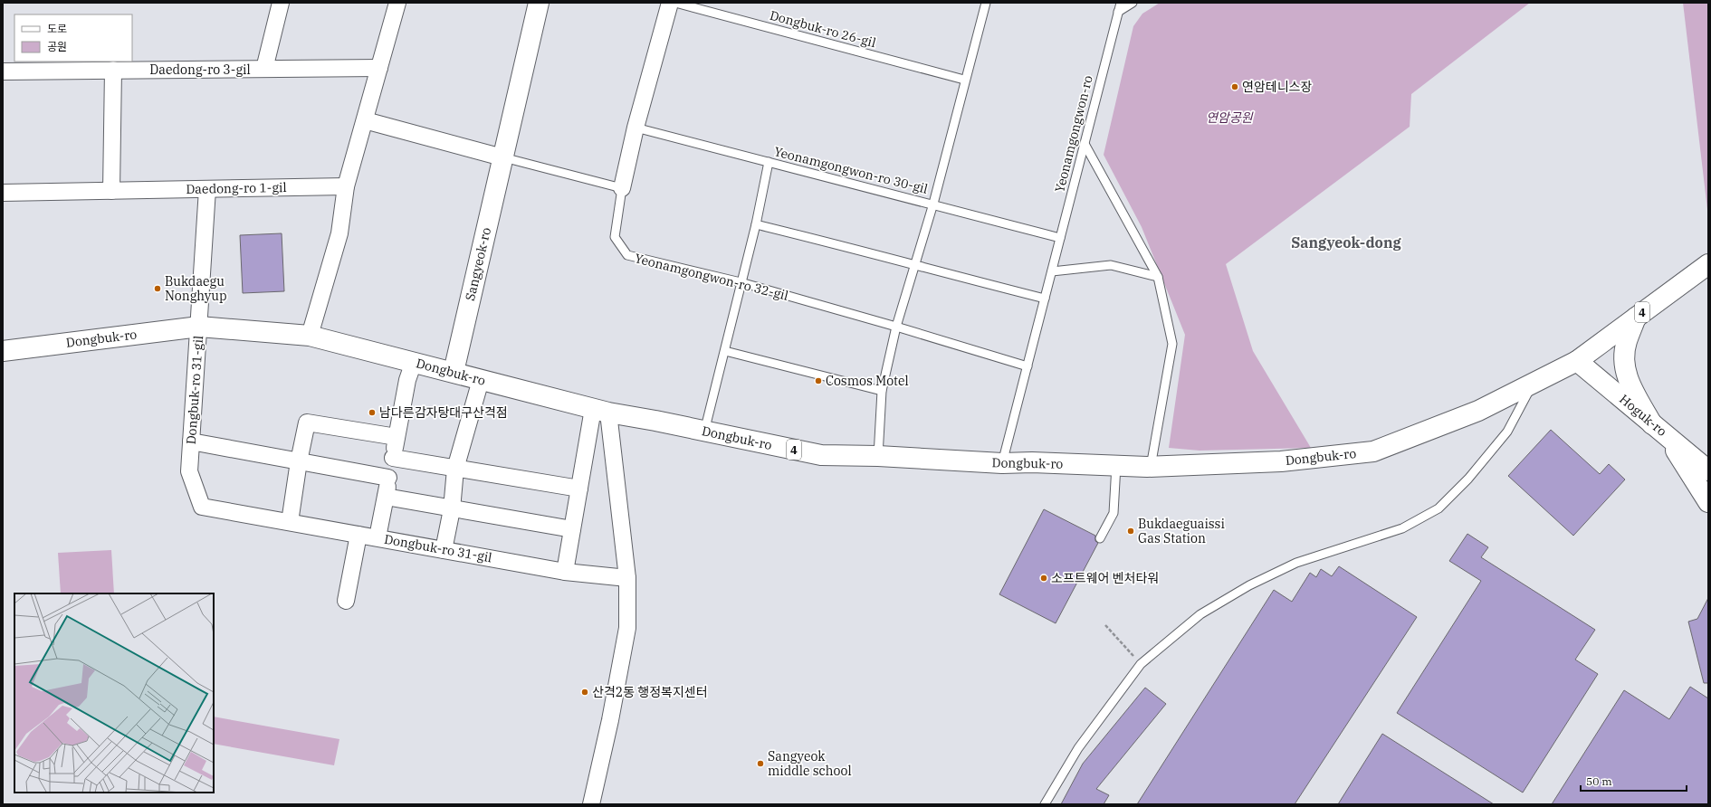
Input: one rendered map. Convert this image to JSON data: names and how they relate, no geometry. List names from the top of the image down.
{
  "streets": {
    "main road": [
      "Sangyeok-ro",
      "4",
      "Dongbuk-ro",
      "Hoguk-ro"
    ],
    "street": [
      "Daedong-ro 3-gil",
      "Daedong-ro 1-gil",
      "Yeonamgongwon-ro 32-gil",
      "Dongbuk-ro 31-gil"
    ],
    "lane": ["Dongbuk-ro 26-gil", "Yeonamgongwon-ro", "Yeonamgongwon-ro 30-gil"]
  },
  "crossings": [
    ["Yeonamgongwon-ro", "Yeonamgongwon-ro 30-gil"],
    ["Yeonamgongwon-ro", "Yeonamgongwon-ro 32-gil"],
    ["Yeonamgongwon-ro", "Dongbuk-ro"],
    ["Yeonamgongwon-ro 30-gil", "Yeonamgongwon-ro 32-gil"],
    ["Sangyeok-ro", "Dongbuk-ro"],
    ["Dongbuk-ro", "Dongbuk-ro 31-gil"],
    ["Dongbuk-ro", "Hoguk-ro"]
  ],
  "districts": ["Sangyeok-dong"],
  "parks": ["연암공원"],
  "places": [
    "연암테니스장",
    "Bukdaegu Nonghyup",
    "Cosmos Motel",
    "남다른감자탕대구산격점",
    "Bukdaeguaissi Gas Station",
    "소프트웨어 벤처타워",
    "산격2동 행정복지센터",
    "Sangyeok middle school"
  ],
  "legend": ["도로", "공원"],
  "scale_bar": "50 m"
}
